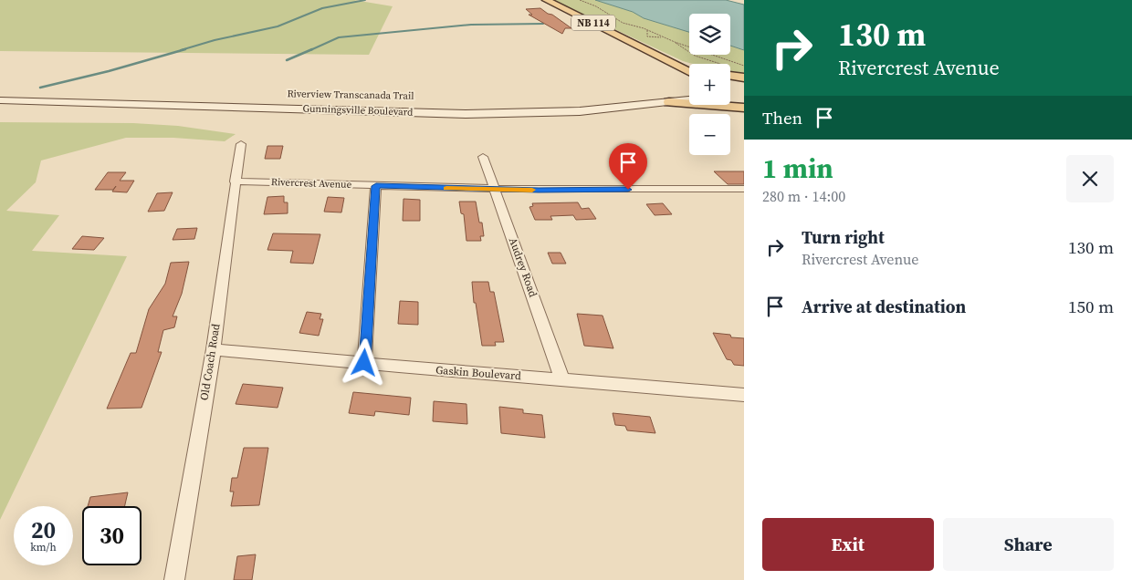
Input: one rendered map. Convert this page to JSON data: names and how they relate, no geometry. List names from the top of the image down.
{
  "streets": {
    "main road": ["NB 114", "Gunningsville Boulevard"],
    "street": [
      "Rivercrest Avenue",
      "Audrey Road",
      "Old Coach Road",
      "Gaskin Boulevard"
    ]
  },
  "crossings": [
    ["Rivercrest Avenue", "Audrey Road"],
    ["Rivercrest Avenue", "Old Coach Road"],
    ["Audrey Road", "Gaskin Boulevard"],
    ["Old Coach Road", "Gaskin Boulevard"]
  ],
  "page": {
    "turn": ["130 m", "Rivercrest Avenue"],
    "map_buttons": ["+", "−"],
    "then": "Then",
    "heading": ["1 min", "280 m · 14:00"],
    "list": [
      {
        "name": "Turn right",
        "note": "Rivercrest Avenue",
        "value": "130 m"
      },
      {
        "name": "Arrive at destination",
        "value": "150 m"
      }
    ],
    "speed": "20 km/h",
    "limit": "30",
    "buttons": ["Exit", "Share"]
  }
}
